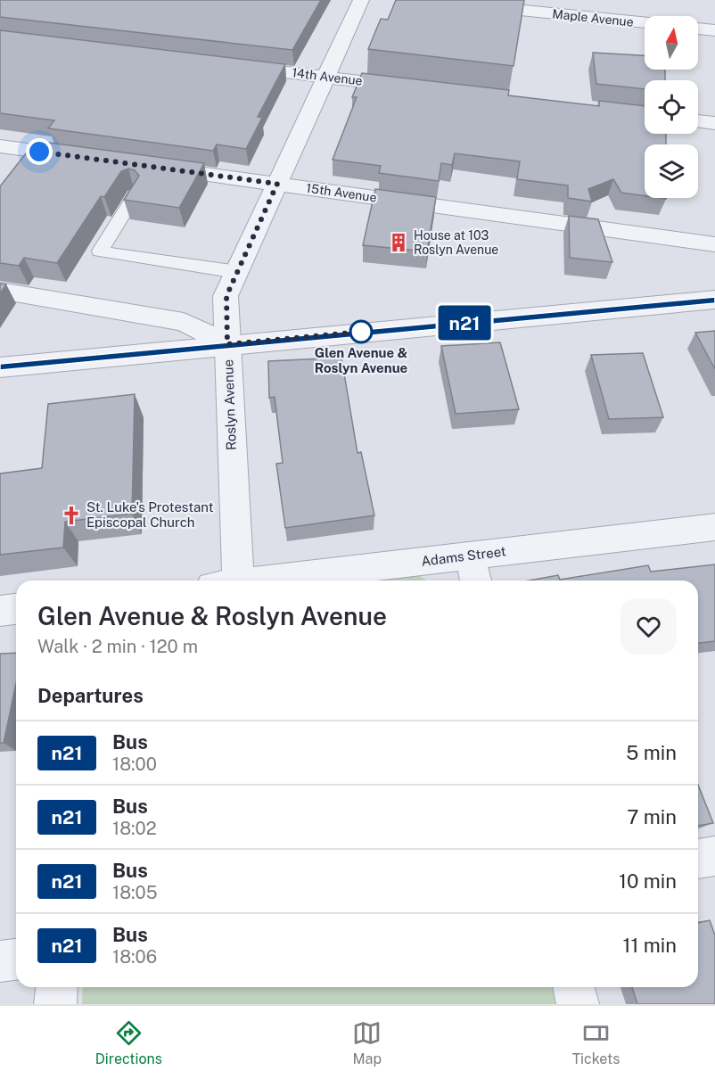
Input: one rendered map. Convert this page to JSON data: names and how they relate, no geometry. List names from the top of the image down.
{
  "streets": {
    "street": [
      "Maple Avenue",
      "14th Avenue",
      "15th Avenue",
      "Roslyn Avenue",
      "Adams Street"
    ]
  },
  "crossings": [
    ["14th Avenue", "Roslyn Avenue"],
    ["15th Avenue", "Roslyn Avenue"]
  ],
  "places": {
    "building": ["House at 103 Roslyn Avenue"],
    "other": ["Glen Avenue & Roslyn Avenue"],
    "church": ["St. Luke's Protestant Episcopal Church"]
  },
  "lines": ["bus line n21"],
  "north": "top",
  "page": {
    "on_map": "n21",
    "heading": [
      ["Glen Avenue & Roslyn Avenue", "Walk · 2 min · 120 m"],
      "Departures"
    ],
    "list": [
      {
        "mark": "n21",
        "name": "Bus",
        "note": "18:00",
        "value": "5 min"
      },
      {
        "mark": "n21",
        "name": "Bus",
        "note": "18:02",
        "value": "7 min"
      },
      {
        "mark": "n21",
        "name": "Bus",
        "note": "18:05",
        "value": "10 min"
      },
      {
        "mark": "n21",
        "name": "Bus",
        "note": "18:06",
        "value": "11 min"
      }
    ],
    "tabs": ["Directions", "Map", "Tickets"]
  }
}
